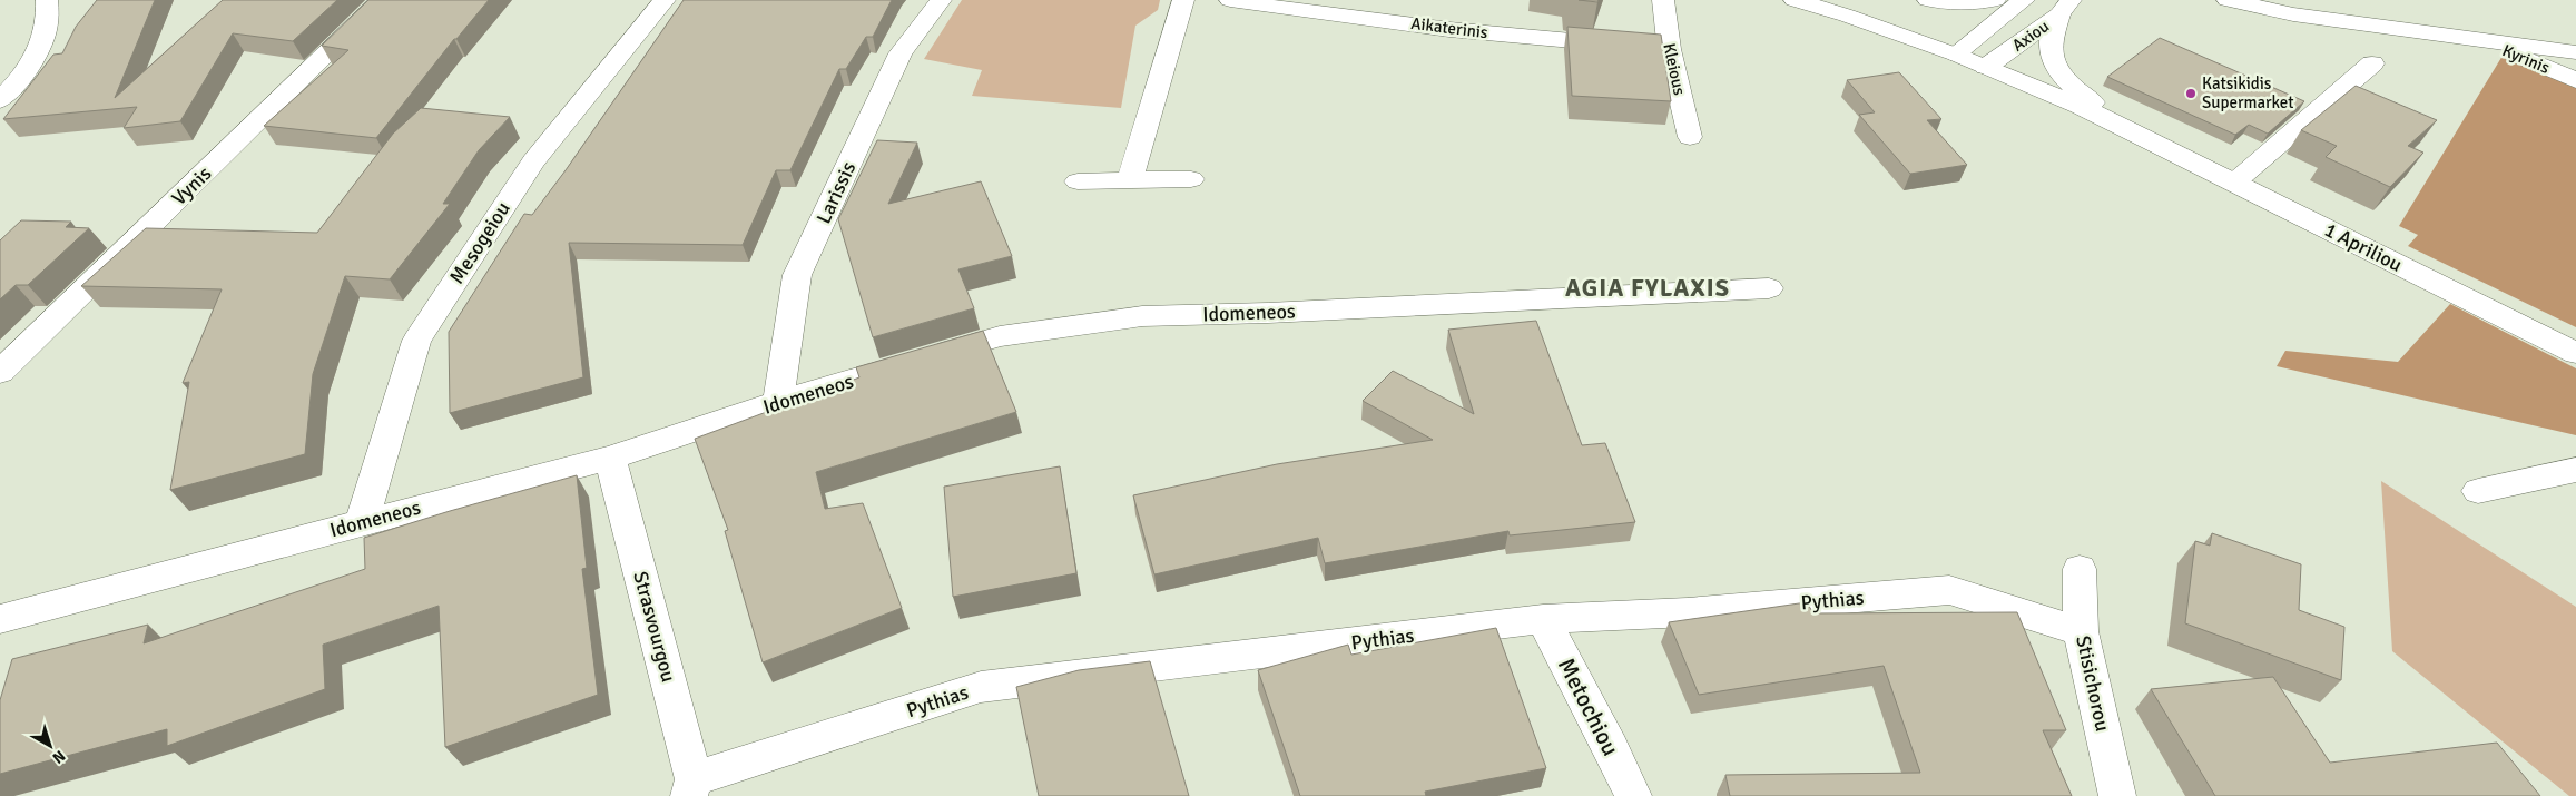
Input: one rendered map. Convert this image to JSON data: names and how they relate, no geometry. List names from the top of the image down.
{
  "streets": {
    "street": [
      "Aikaterinis",
      "Axiou",
      "Kyrinis",
      "Kleious",
      "Vynis",
      "Larissis",
      "Mesogeiou",
      "1 Apriliou",
      "Idomeneos",
      "Pythias",
      "Strasvourgou",
      "Stisichorou",
      "Metochiou"
    ]
  },
  "crossings": [
    ["Aikaterinis", "Kleious"],
    ["Axiou", "1 Apriliou"],
    ["Larissis", "Idomeneos"],
    ["Mesogeiou", "Idomeneos"],
    ["Idomeneos", "Strasvourgou"],
    ["Pythias", "Strasvourgou"],
    ["Pythias", "Stisichorou"],
    ["Pythias", "Metochiou"]
  ],
  "districts": ["AGIA FYLAXIS"],
  "places": ["Katsikidis Supermarket"],
  "north": "bottom right"
}
